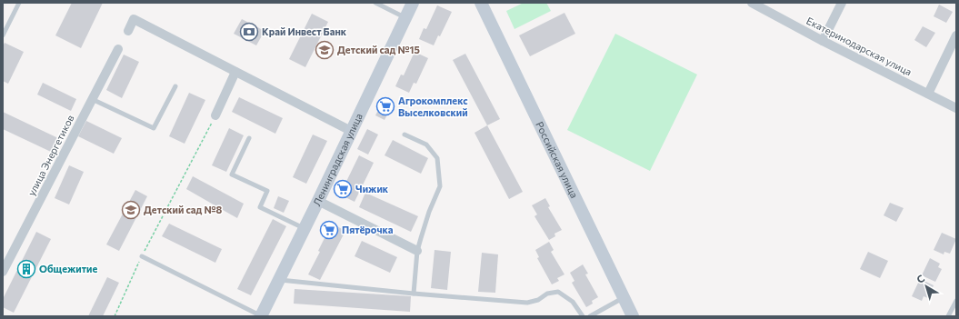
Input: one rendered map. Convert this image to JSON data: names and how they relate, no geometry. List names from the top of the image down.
{
  "streets": {
    "street": [
      "Екатеринодарская улица",
      "улица Энергетиков",
      "Российская улица",
      "Ленинградская улица"
    ]
  },
  "places": {
    "bank": ["Край Инвест Банк"],
    "school or university": ["Детский сад №15", "Детский сад №8"],
    "supermarket": ["Агрокомплекс Выселковский", "Чижик", "Пятёрочка"],
    "building": ["Общежитие"]
  },
  "north": "top left"
}
